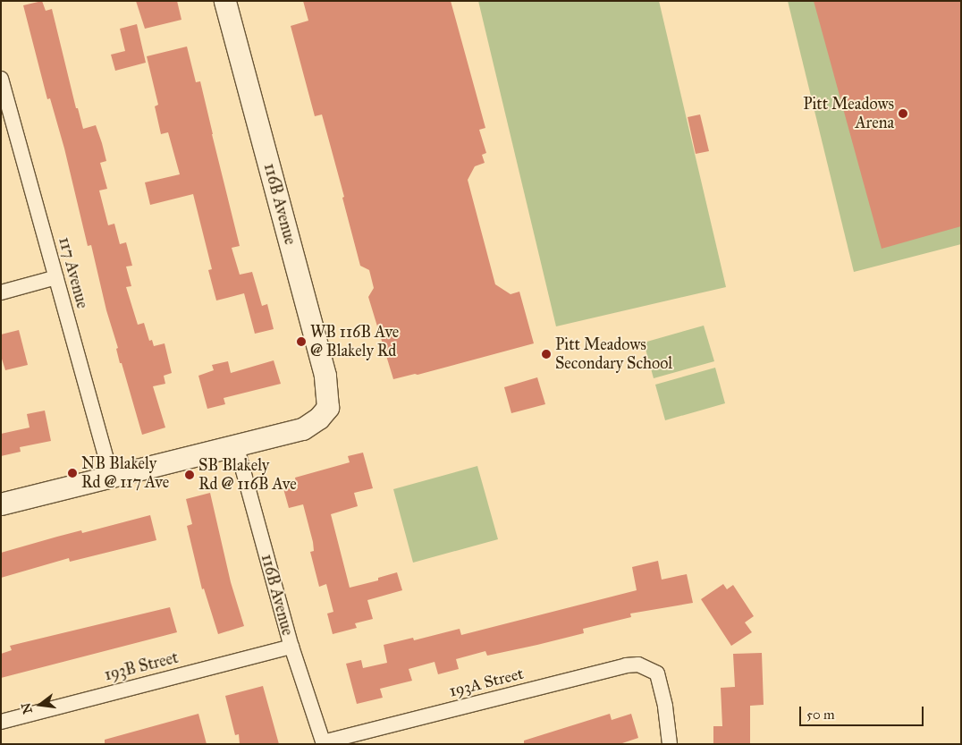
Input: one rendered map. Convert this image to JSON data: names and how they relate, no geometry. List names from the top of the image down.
{
  "streets": {
    "street": [
      "116B Avenue",
      "117 Avenue",
      "193B Street",
      "193A Street"
    ]
  },
  "crossings": [
    ["116B Avenue", "193B Street"],
    ["116B Avenue", "193A Street"]
  ],
  "places": [
    "Pitt Meadows Arena",
    "WB 116B Ave @ Blakely Rd",
    "Pitt Meadows Secondary School",
    "NB Blakely Rd @ 117 Ave",
    "SB Blakely Rd @ 116B Ave"
  ],
  "scale_bar": "50 m",
  "north": "left"
}
